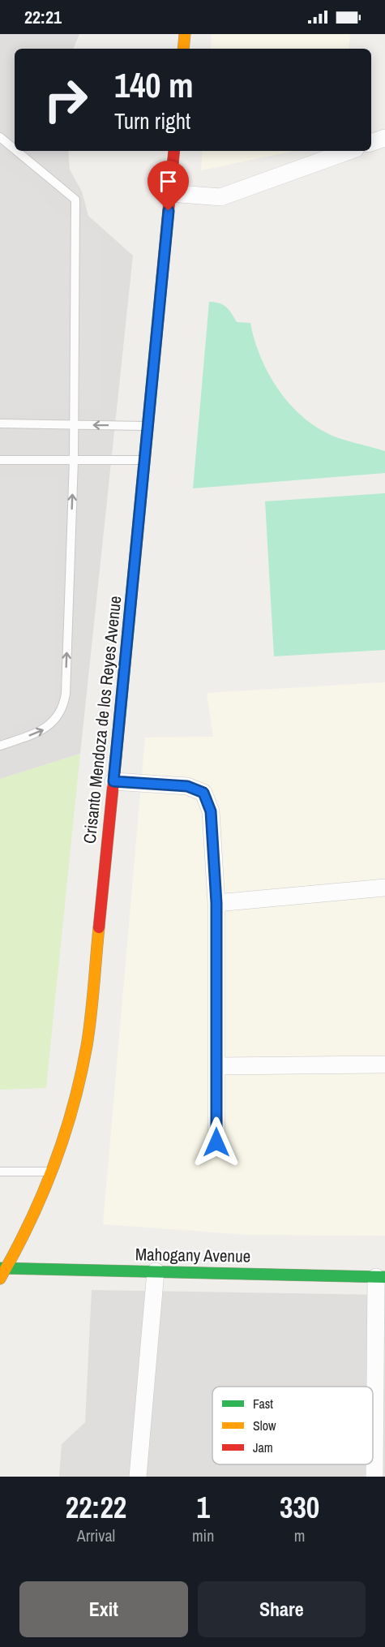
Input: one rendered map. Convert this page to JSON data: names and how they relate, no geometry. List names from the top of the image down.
{
  "streets": {
    "main road": ["Crisanto Mendoza de los Reyes Avenue", "Mahogany Avenue"]
  },
  "crossings": [
    ["Crisanto Mendoza de los Reyes Avenue", "Mahogany Avenue"]
  ],
  "legend": ["Fast", "Slow", "Jam"],
  "page": {
    "status": "22:21",
    "turn": ["140 m", "Turn right"],
    "eta": [
      "22:22",
      "Arrival",
      "1",
      "min",
      "330",
      "m"
    ],
    "buttons": ["Exit", "Share"]
  }
}
